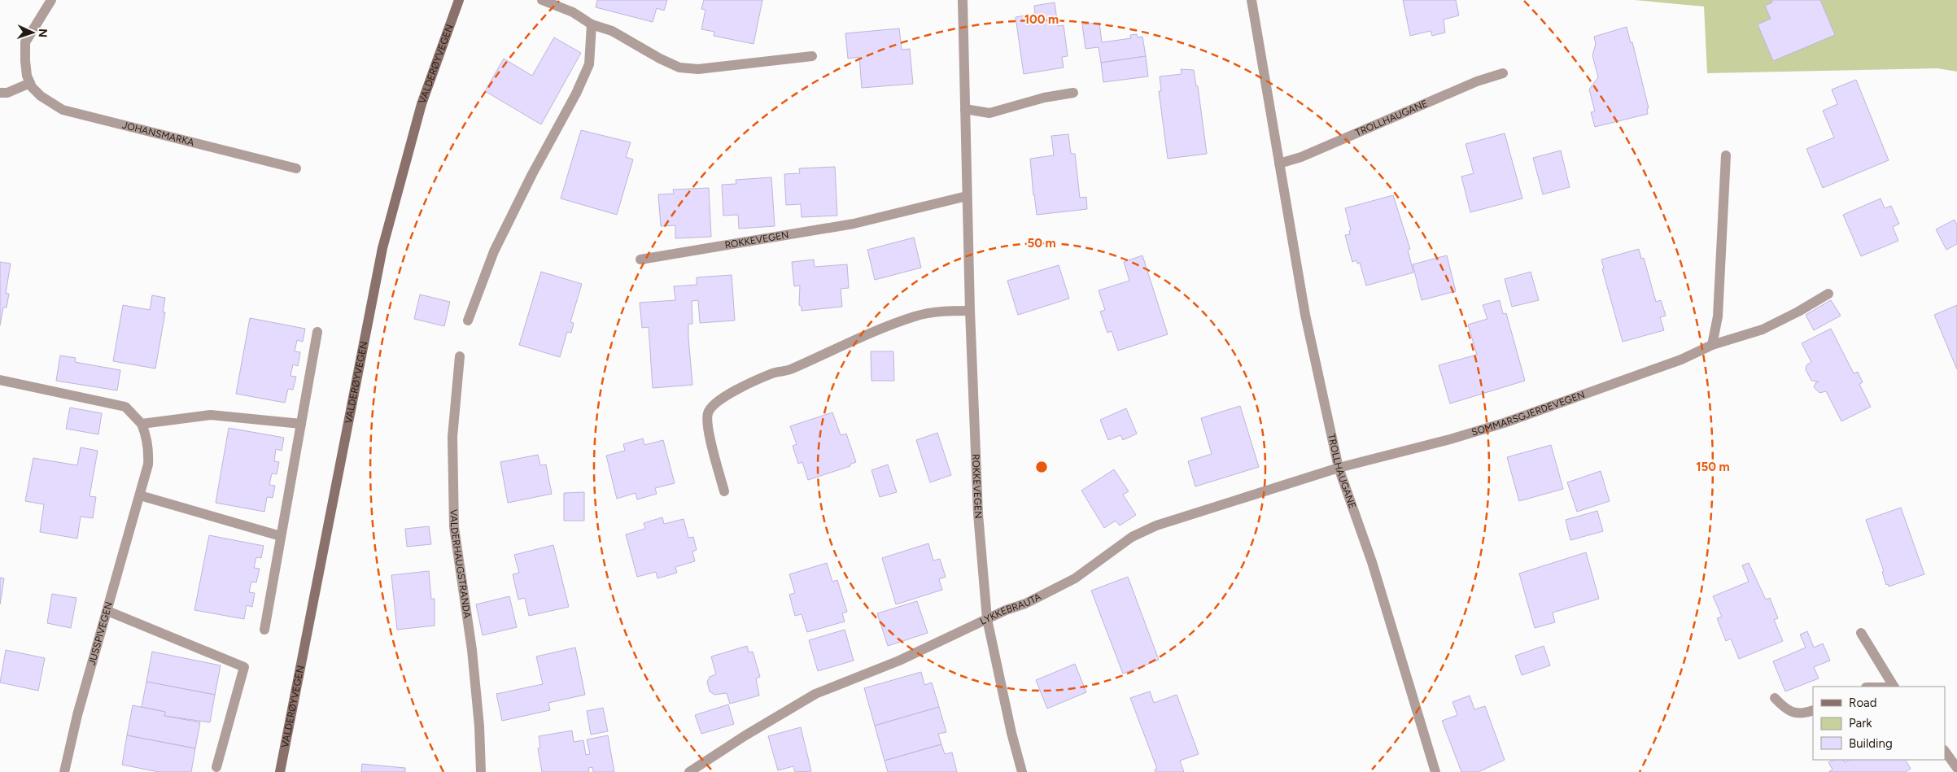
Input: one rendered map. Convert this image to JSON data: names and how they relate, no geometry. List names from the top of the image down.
{
  "streets": {
    "main road": ["VALDERØYVEGEN"],
    "street": [
      "TROLLHAUGANE",
      "JOHANSMARKA",
      "ROKKEVEGEN",
      "SOMMARSGJERDEVEGEN",
      "VALDERHAUGSTRANDA",
      "LYKKEBRAUTA",
      "JUSSPIVEGEN"
    ]
  },
  "crossings": [
    ["TROLLHAUGANE", "SOMMARSGJERDEVEGEN"],
    ["TROLLHAUGANE", "LYKKEBRAUTA"],
    ["ROKKEVEGEN", "LYKKEBRAUTA"],
    ["SOMMARSGJERDEVEGEN", "LYKKEBRAUTA"]
  ],
  "legend": ["Road", "Park", "Building"],
  "north": "right",
  "rings": ["100 m", "50 m", "150 m"]
}
